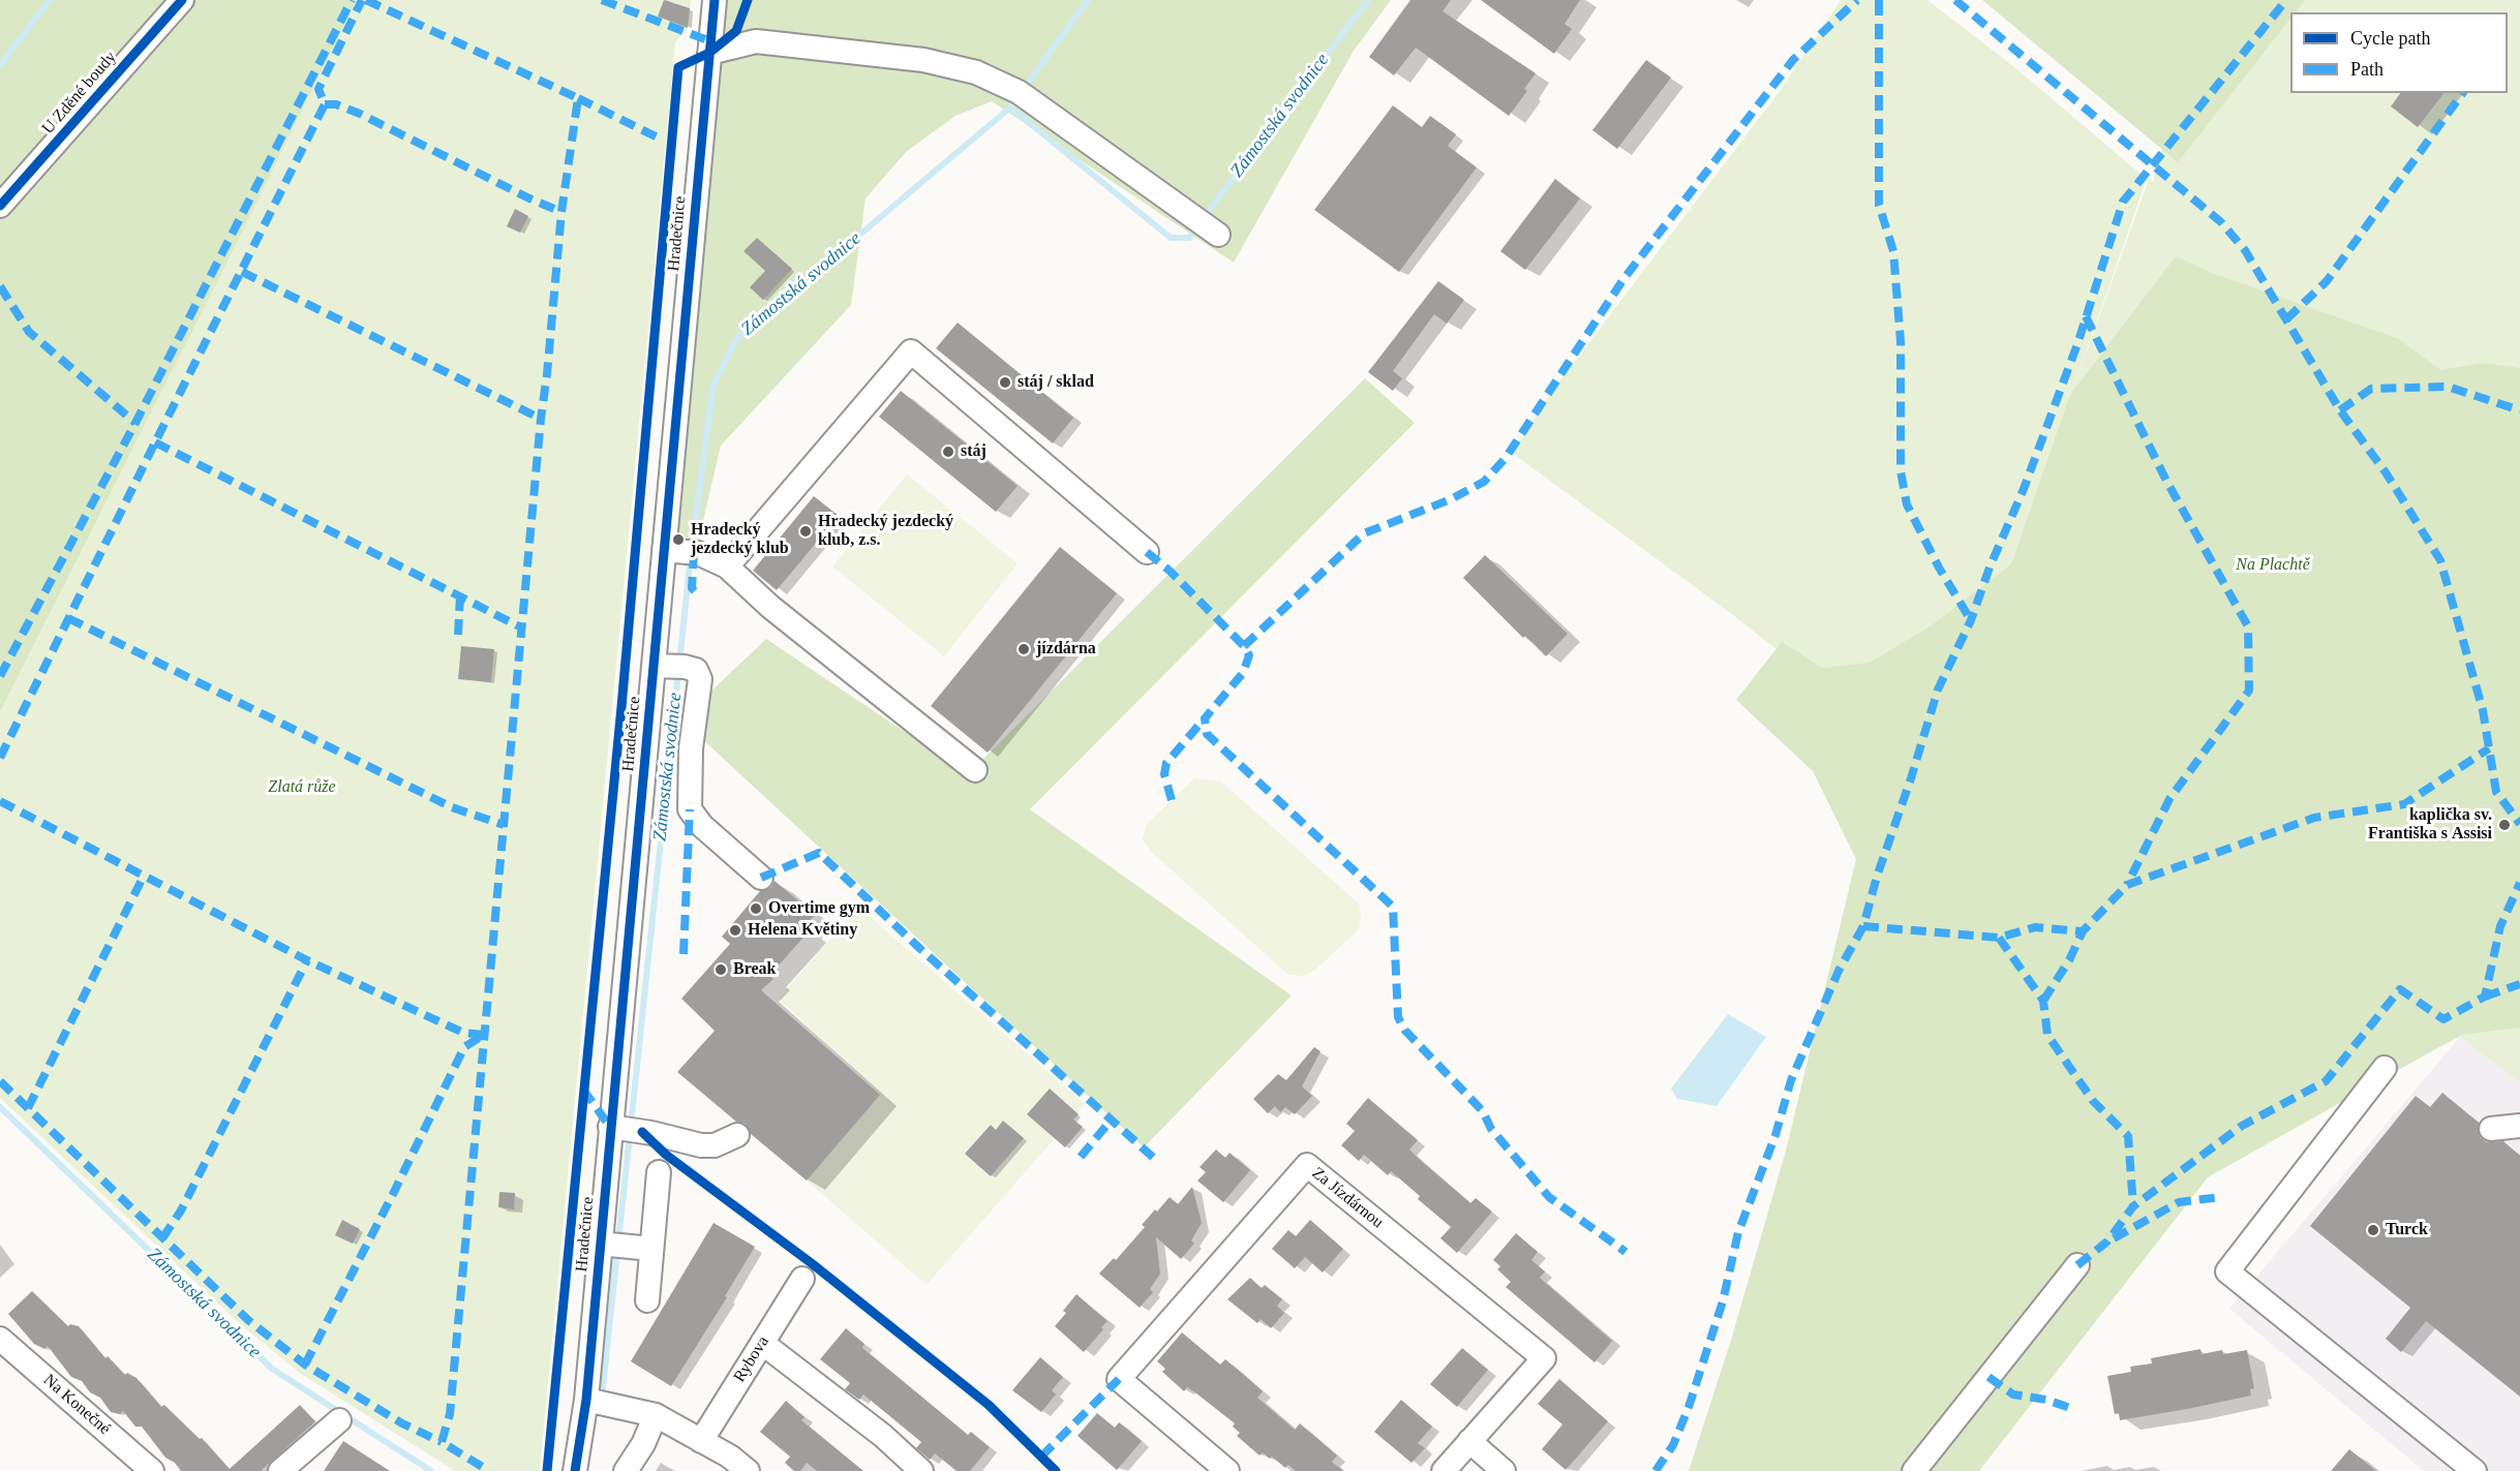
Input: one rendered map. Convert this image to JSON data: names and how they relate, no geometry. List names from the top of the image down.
{
  "streets": {
    "street": [
      "U Zděné boudy",
      "Hradečnice",
      "Za Jízdárnou",
      "Rybova",
      "Na Konečné"
    ]
  },
  "water": ["Zámostská svodnice"],
  "parks": ["Na Plachtě", "Zlatá růže"],
  "places": [
    "stáj / sklad",
    "stáj",
    "Hradecký jezdecký klub, z.s.",
    "Hradecký jezdecký klub",
    "jízdárna",
    "kaplička sv. Františka s Assisi",
    "Overtime gym",
    "Helena Květiny",
    "Break",
    "Turck"
  ],
  "legend": ["Cycle path", "Path"]
}
